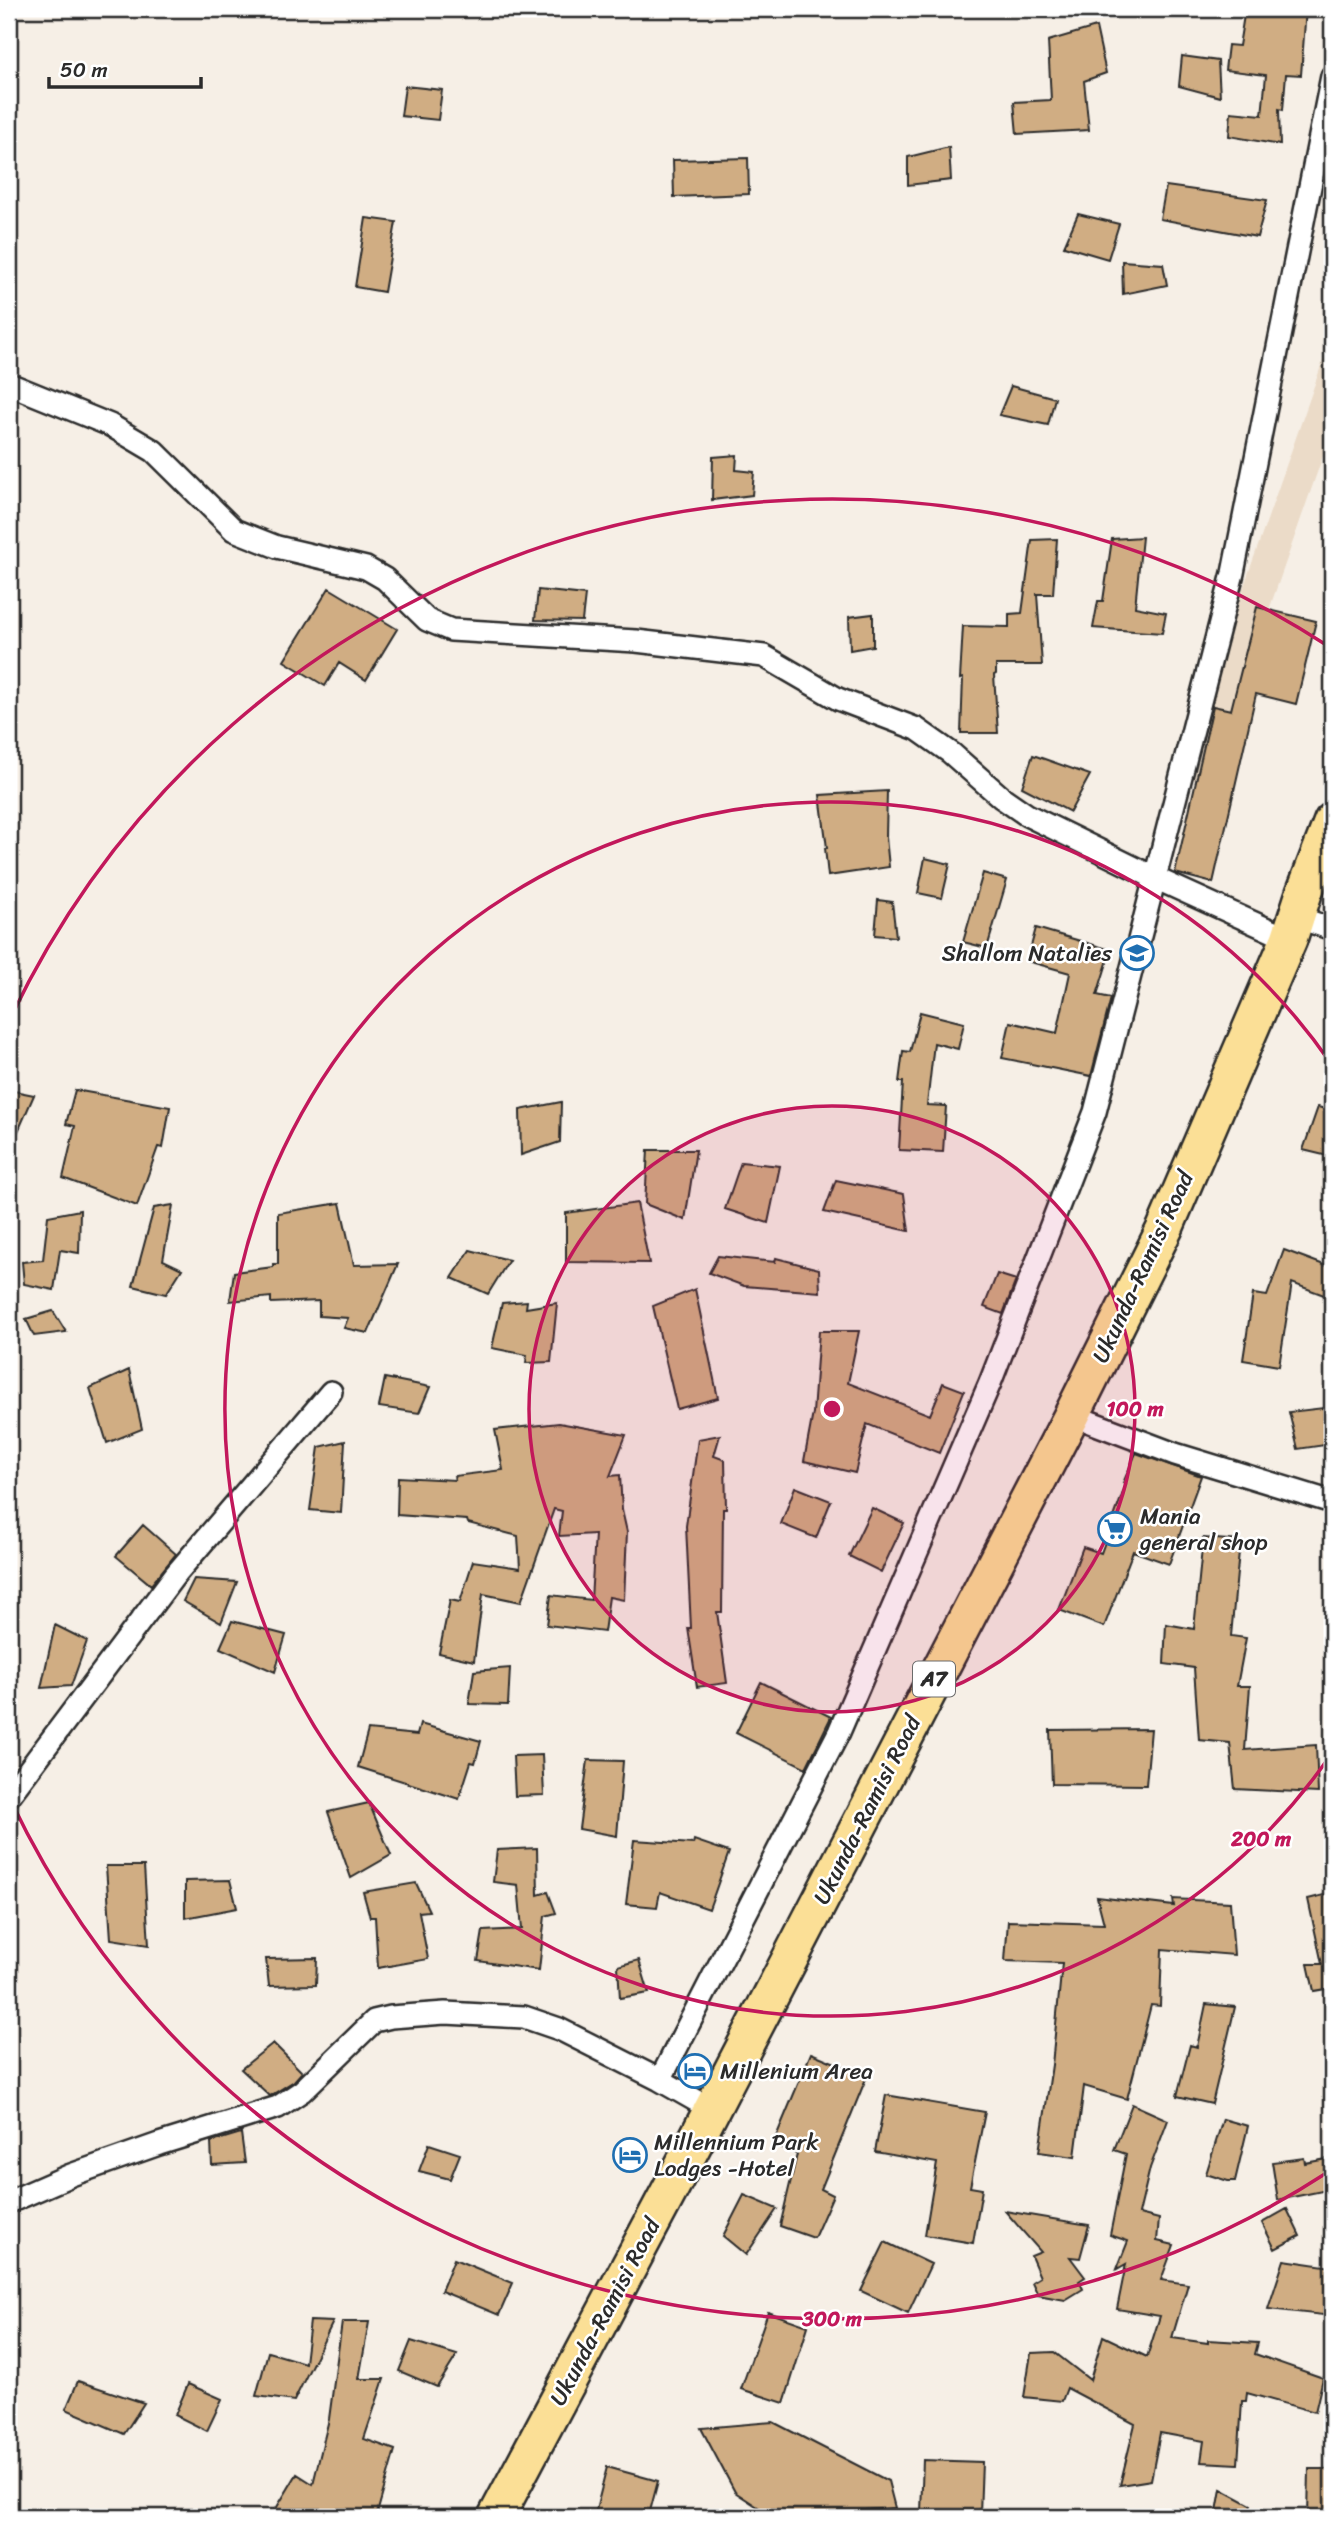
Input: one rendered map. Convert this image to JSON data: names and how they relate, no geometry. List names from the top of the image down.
{
  "streets": {
    "highway": ["Ukunda-Ramisi Road", "A7"]
  },
  "places": {
    "school or university": ["Shallom Natalies"],
    "supermarket": ["Mania general shop"],
    "hotel": ["Millenium Area", "Millennium Park Lodges -Hotel"]
  },
  "scale_bar": "50 m",
  "rings": ["100 m", "200 m", "300 m"]
}
